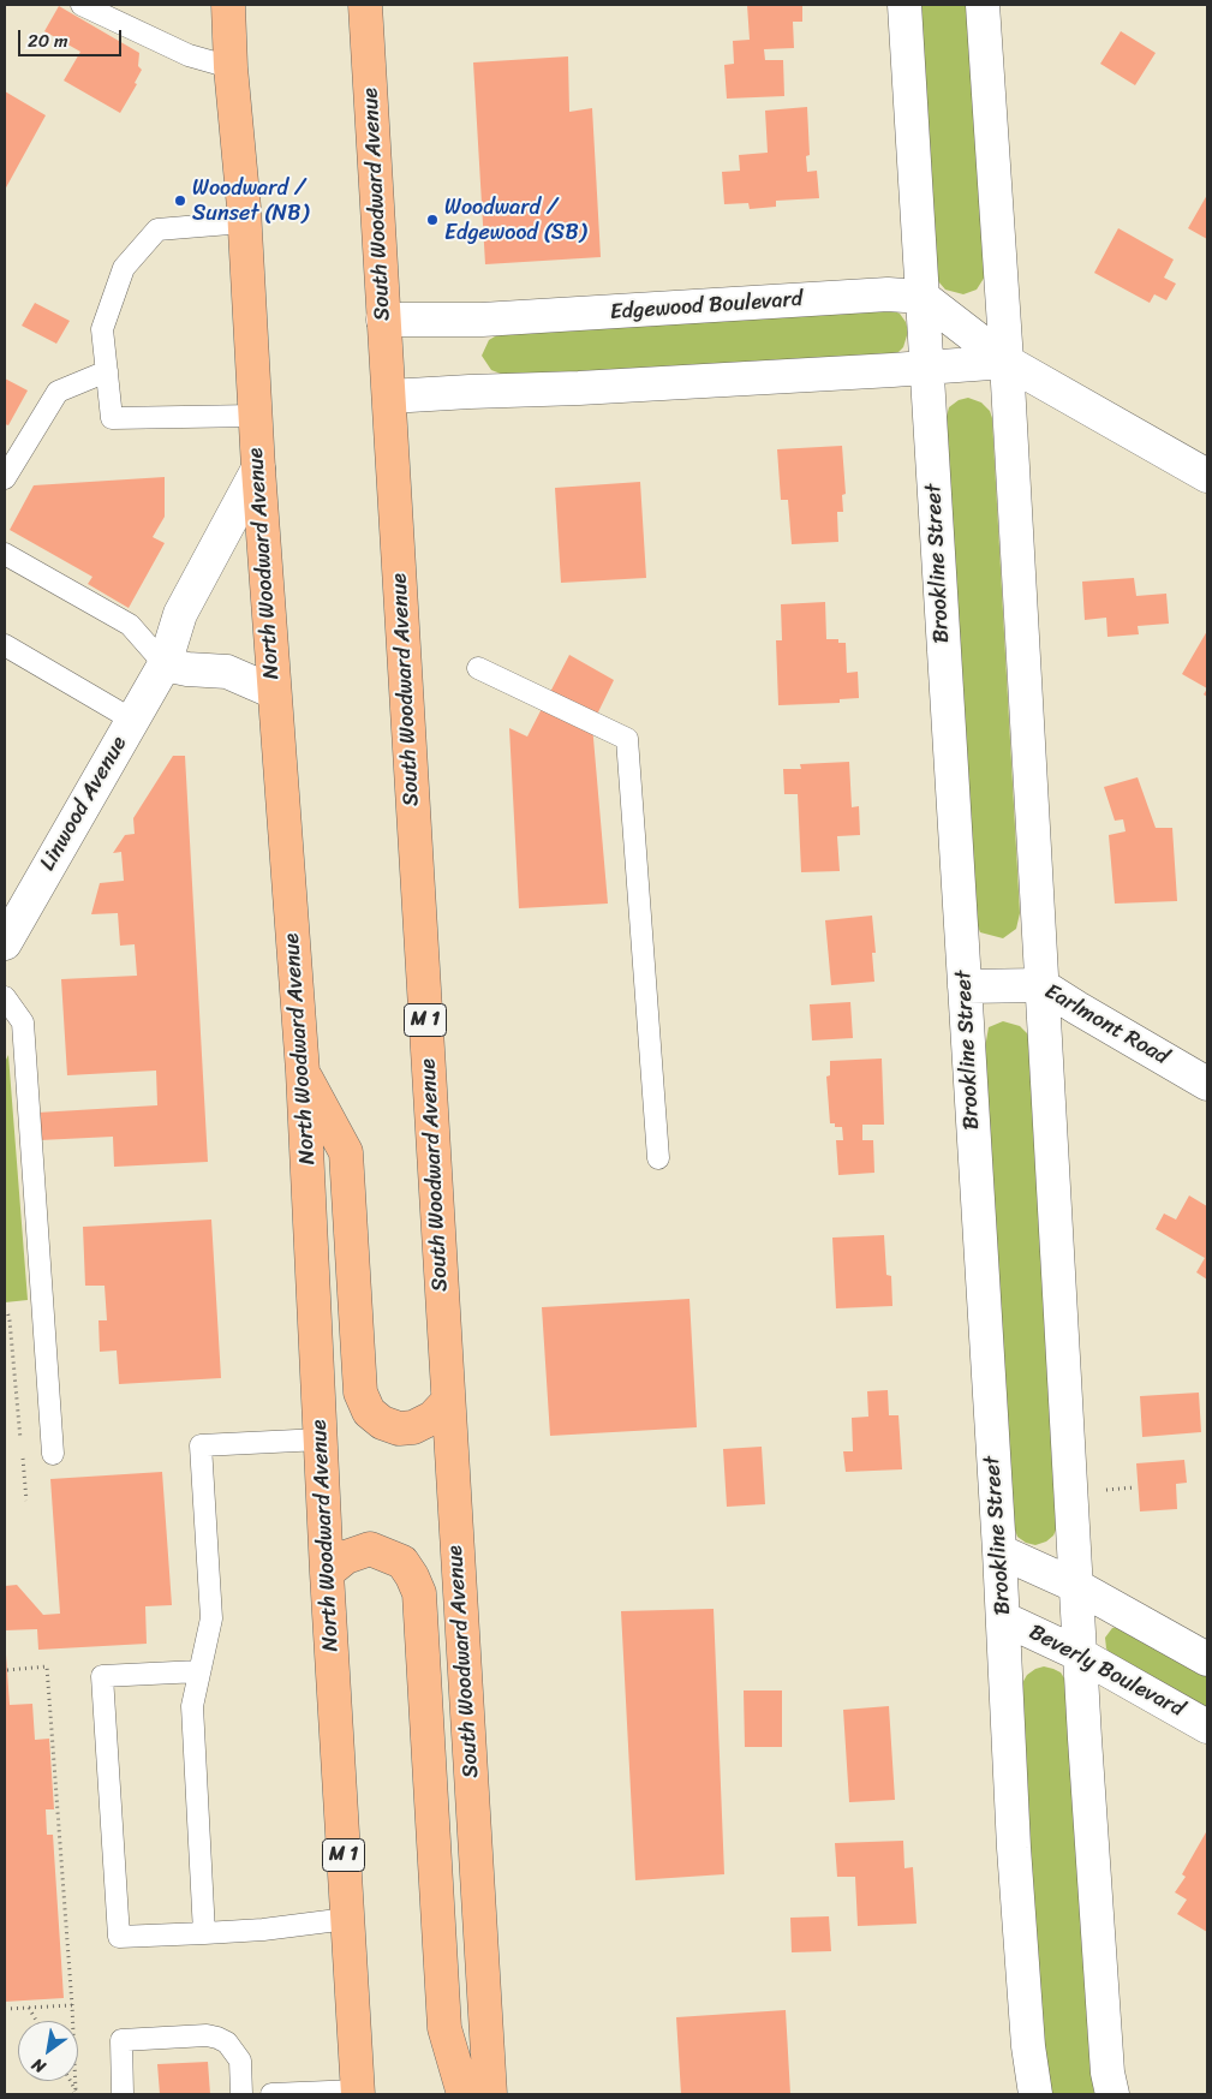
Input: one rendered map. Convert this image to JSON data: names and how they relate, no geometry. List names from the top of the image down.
{
  "streets": {
    "main road": ["South Woodward Avenue", "North Woodward Avenue", "M 1"],
    "street": [
      "Edgewood Boulevard",
      "Brookline Street",
      "Linwood Avenue",
      "Earlmont Road",
      "Beverly Boulevard"
    ]
  },
  "crossings": [
    ["South Woodward Avenue", "Edgewood Boulevard"],
    ["Edgewood Boulevard", "Brookline Street"],
    ["North Woodward Avenue", "Linwood Avenue"],
    ["Brookline Street", "Earlmont Road"],
    ["Brookline Street", "Beverly Boulevard"]
  ],
  "places": ["Woodward / Sunset (NB)", "Woodward / Edgewood (SB)"],
  "scale_bar": "20 m",
  "north": "bottom left"
}
